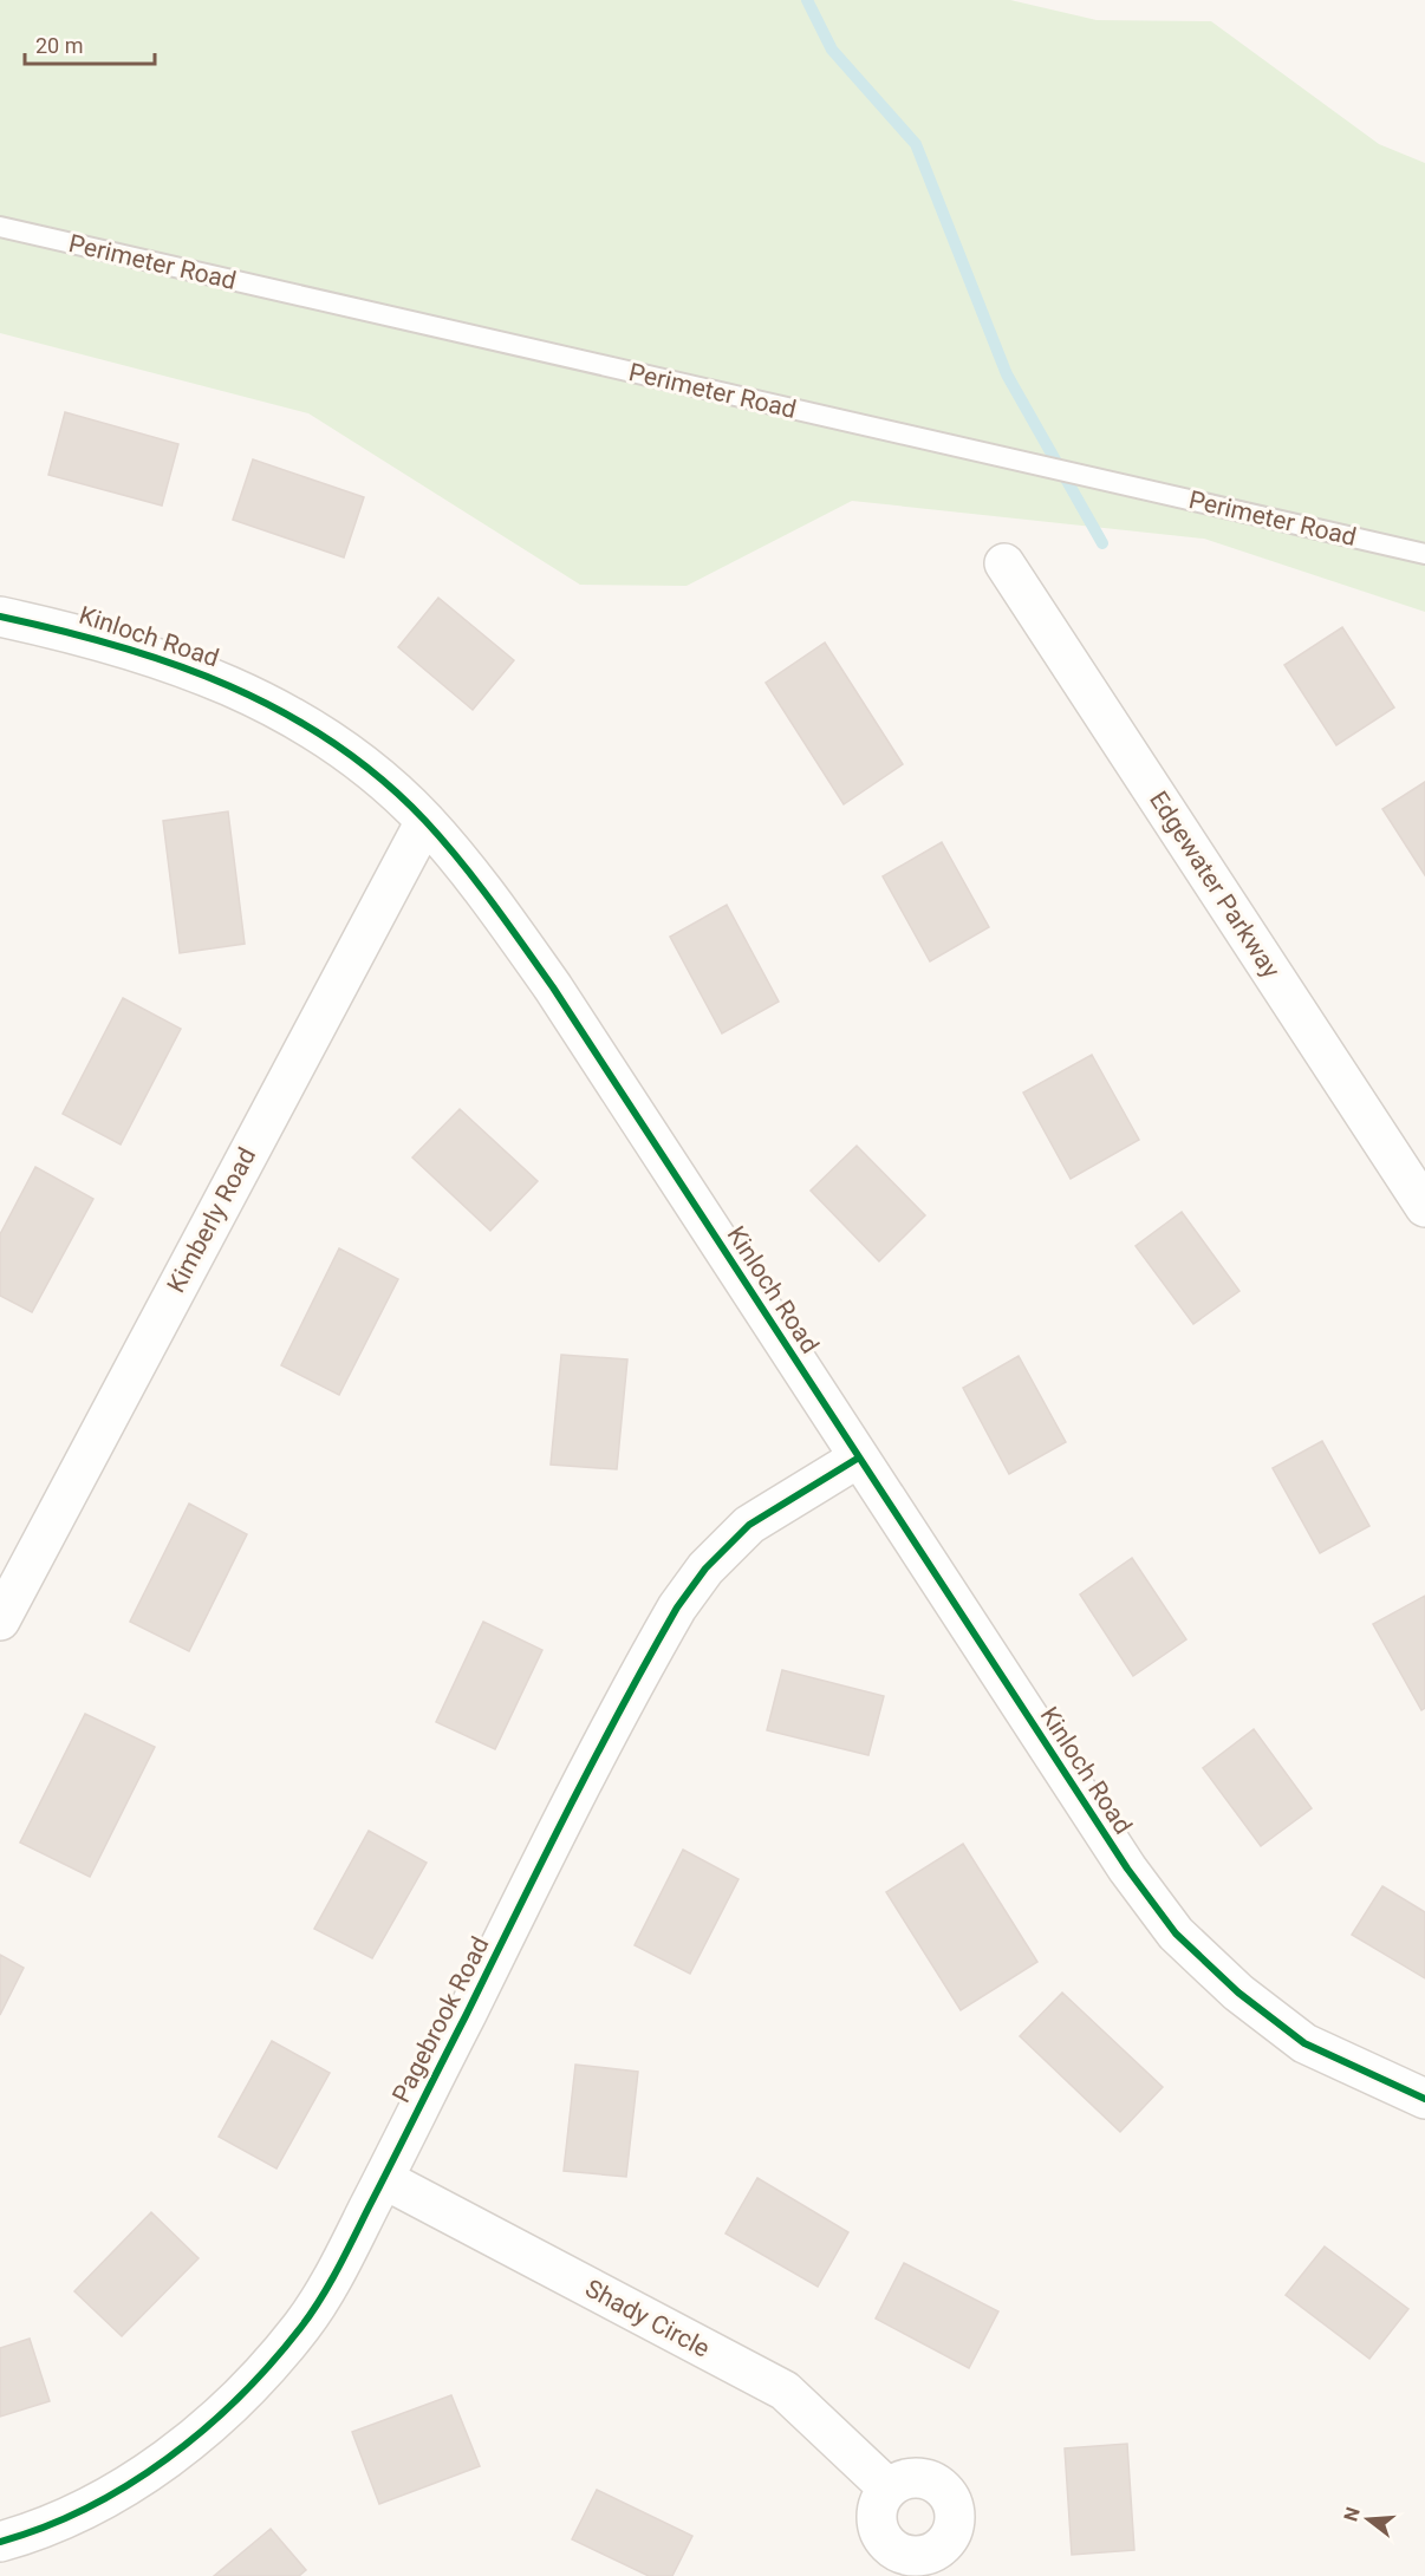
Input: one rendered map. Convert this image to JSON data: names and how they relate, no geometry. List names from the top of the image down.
{
  "streets": {
    "street": [
      "Kinloch Road",
      "Edgewater Parkway",
      "Kimberly Road",
      "Pagebrook Road",
      "Shady Circle"
    ],
    "lane": ["Perimeter Road"]
  },
  "crossings": [
    ["Kinloch Road", "Kimberly Road"],
    ["Kinloch Road", "Pagebrook Road"],
    ["Pagebrook Road", "Shady Circle"]
  ],
  "scale_bar": "20 m",
  "north": "left"
}
